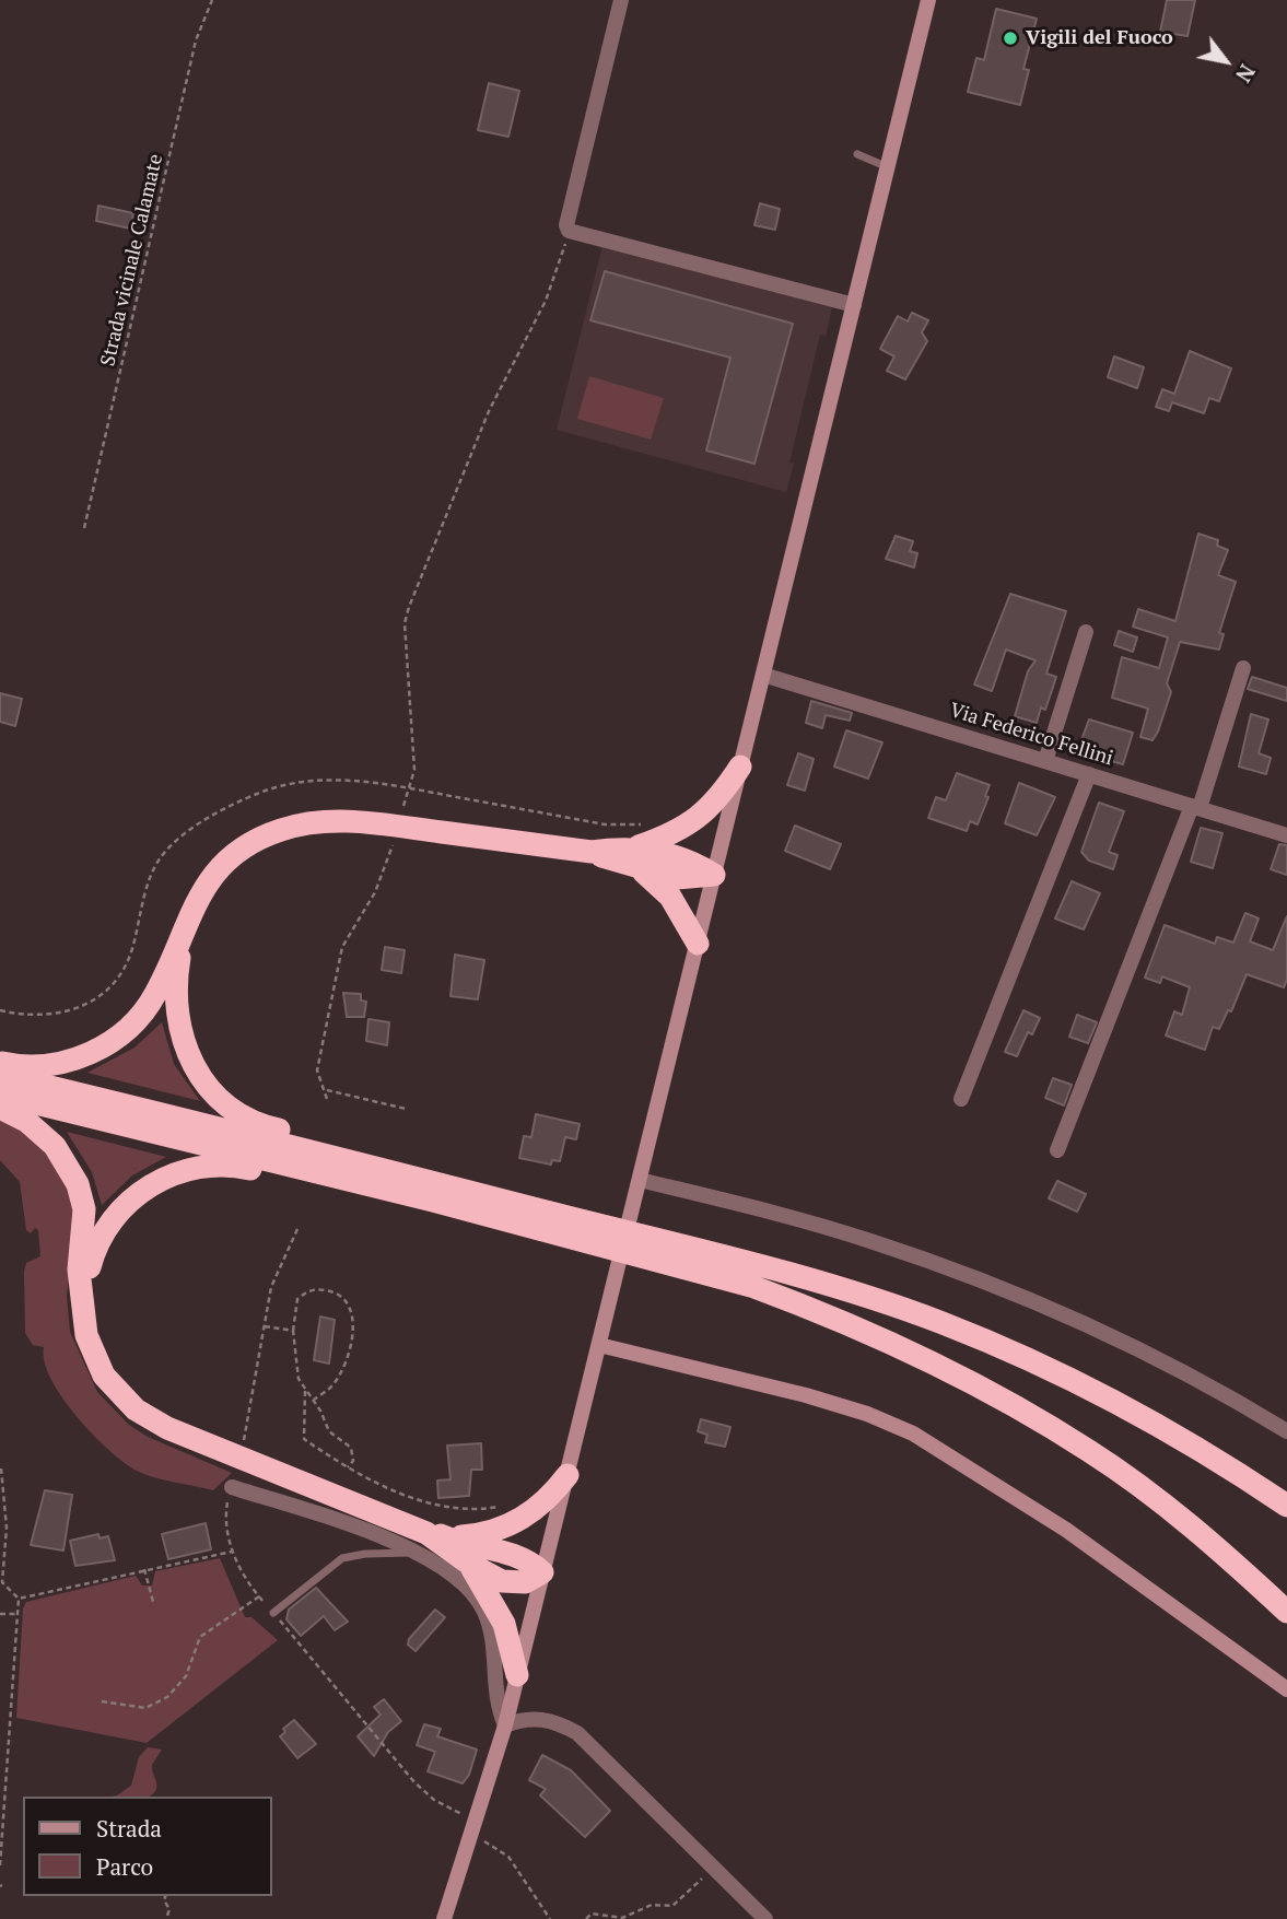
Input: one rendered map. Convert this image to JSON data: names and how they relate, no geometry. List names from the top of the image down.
{
  "streets": {
    "street": ["Via Federico Fellini"],
    "path": ["Strada vicinale Calamate"]
  },
  "places": ["Vigili del Fuoco"],
  "legend": ["Strada", "Parco"],
  "north": "bottom right"
}
